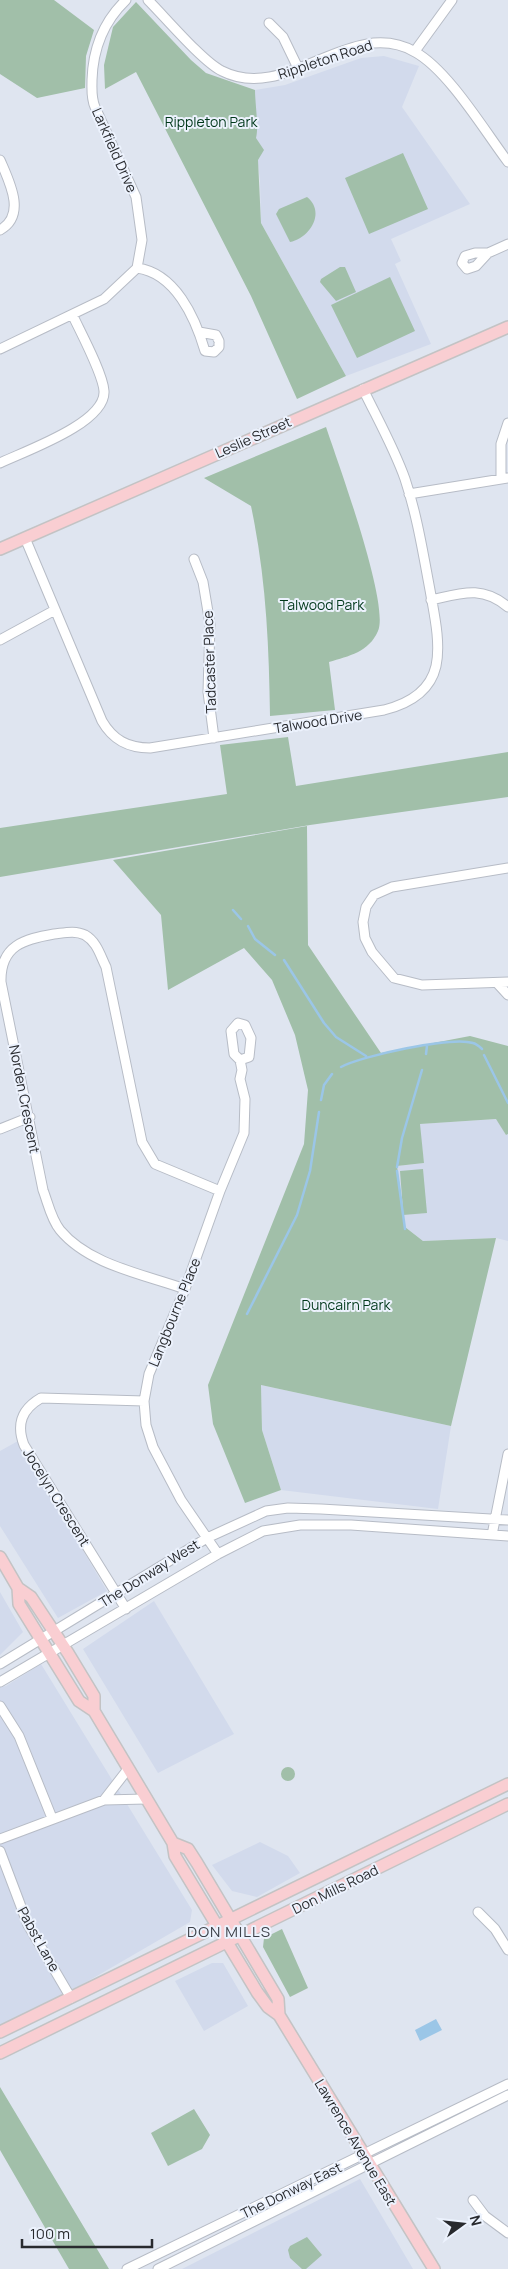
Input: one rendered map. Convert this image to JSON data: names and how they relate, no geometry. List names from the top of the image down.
{
  "streets": {
    "main road": ["Leslie Street", "Don Mills Road", "Lawrence Avenue East"],
    "street": [
      "Rippleton Road",
      "Larkfield Drive",
      "Tadcaster Place",
      "Talwood Drive",
      "Norden Crescent",
      "Langbourne Place",
      "Jocelyn Crescent",
      "The Donway West",
      "Pabst Lane",
      "The Donway East"
    ]
  },
  "crossings": [
    ["Leslie Street", "Talwood Drive"],
    ["Tadcaster Place", "Talwood Drive"],
    ["Norden Crescent", "Langbourne Place"],
    ["Langbourne Place", "Jocelyn Crescent"],
    ["Langbourne Place", "The Donway West"],
    ["Jocelyn Crescent", "The Donway West"],
    ["The Donway West", "Lawrence Avenue East"],
    ["Don Mills Road", "Pabst Lane"],
    ["Don Mills Road", "Lawrence Avenue East"],
    ["Lawrence Avenue East", "The Donway East"]
  ],
  "districts": ["DON MILLS"],
  "parks": ["Rippleton Park", "Talwood Park", "Duncairn Park"],
  "scale_bar": "100 m",
  "north": "right"
}
